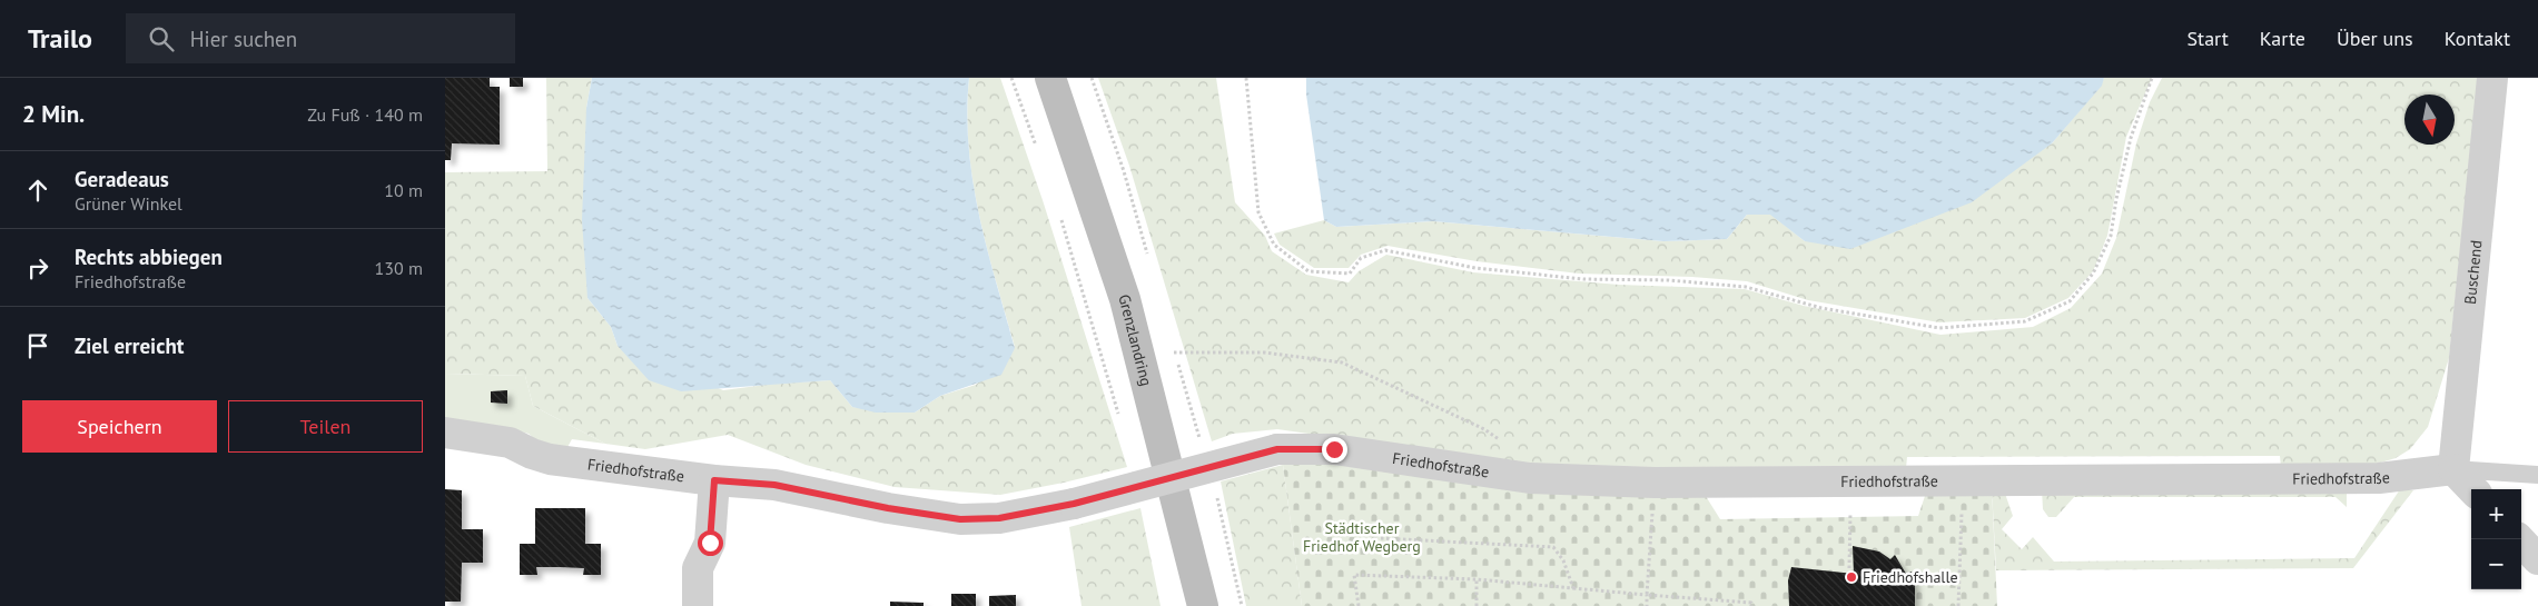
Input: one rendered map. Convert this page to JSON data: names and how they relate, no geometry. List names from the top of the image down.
{
  "streets": {
    "main road": ["Grenzlandring"],
    "street": ["Buschend", "Friedhofstraße"]
  },
  "crossings": [
    ["Buschend", "Friedhofstraße"]
  ],
  "parks": ["Städtischer Friedhof Wegberg"],
  "places": ["Friedhofshalle"],
  "north": "bottom",
  "page": {
    "header": "Trailo",
    "search": "Hier suchen",
    "nav": [
      "Start",
      "Karte",
      "Über uns",
      "Kontakt"
    ],
    "heading": ["2 Min.", "Zu Fuß · 140 m"],
    "list": [
      ["Geradeaus", "Grüner Winkel", "10 m"],
      ["Rechts abbiegen", "Friedhofstraße", "130 m"],
      "Ziel erreicht"
    ],
    "buttons": ["Speichern", "Teilen"],
    "map_buttons": ["+", "−"]
  }
}
